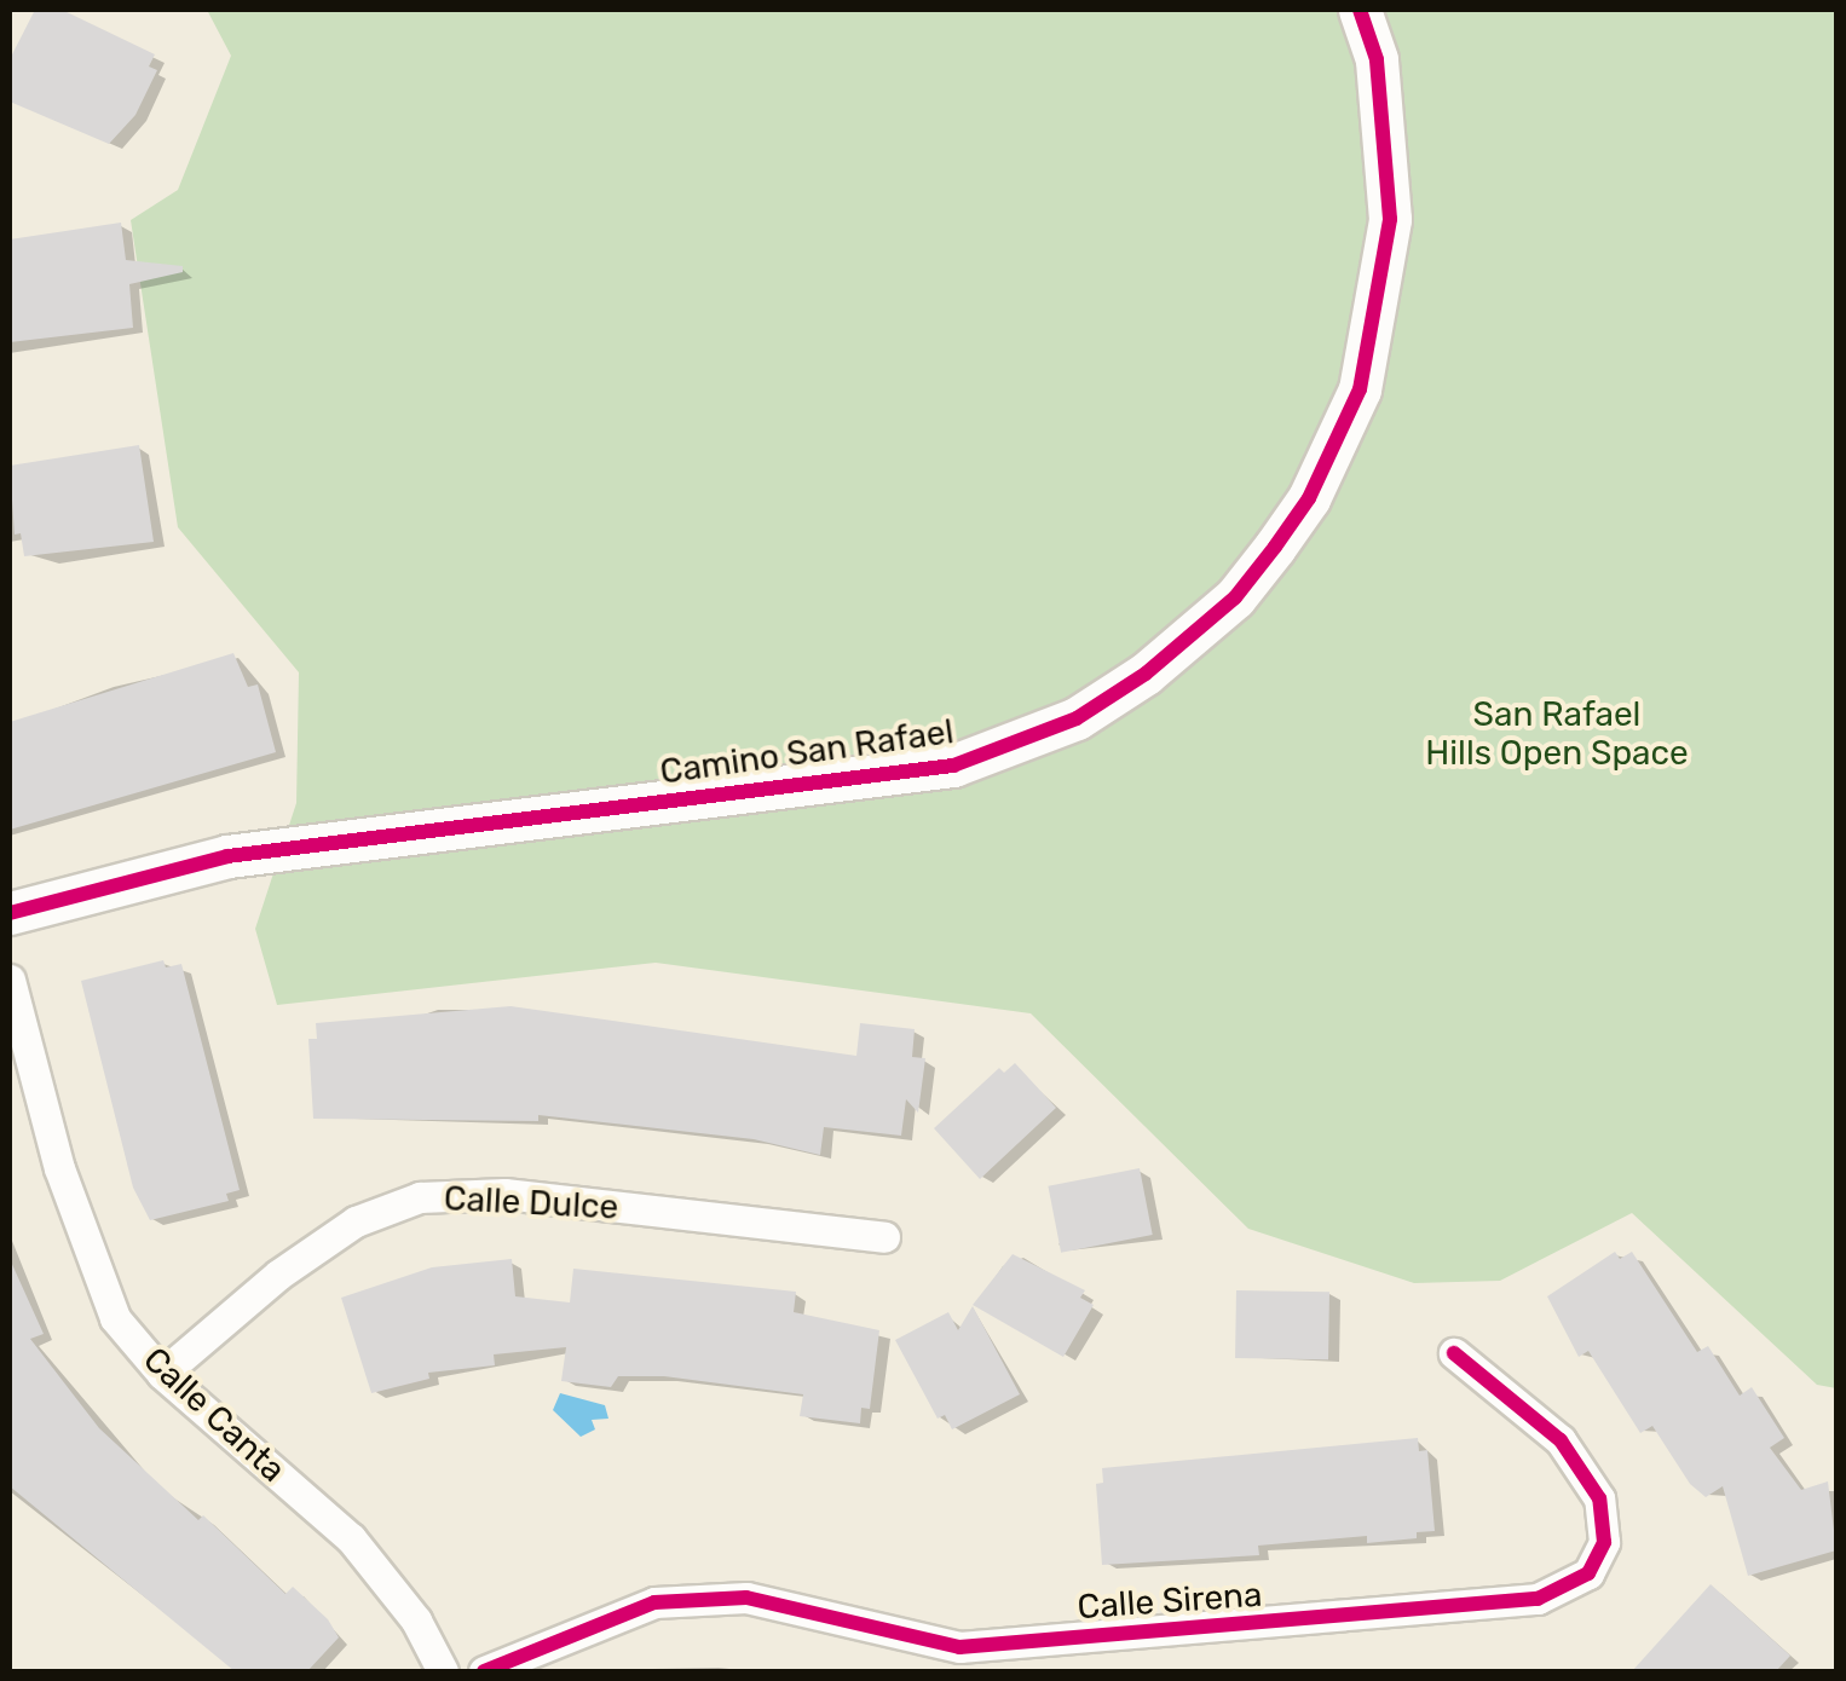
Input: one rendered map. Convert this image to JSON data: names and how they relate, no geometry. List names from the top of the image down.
{
  "streets": {
    "street": [
      "Camino San Rafael",
      "Calle Dulce",
      "Calle Canta",
      "Calle Sirena"
    ]
  },
  "crossings": [
    ["Calle Dulce", "Calle Canta"]
  ],
  "parks": ["San Rafael Hills Open Space"]
}
